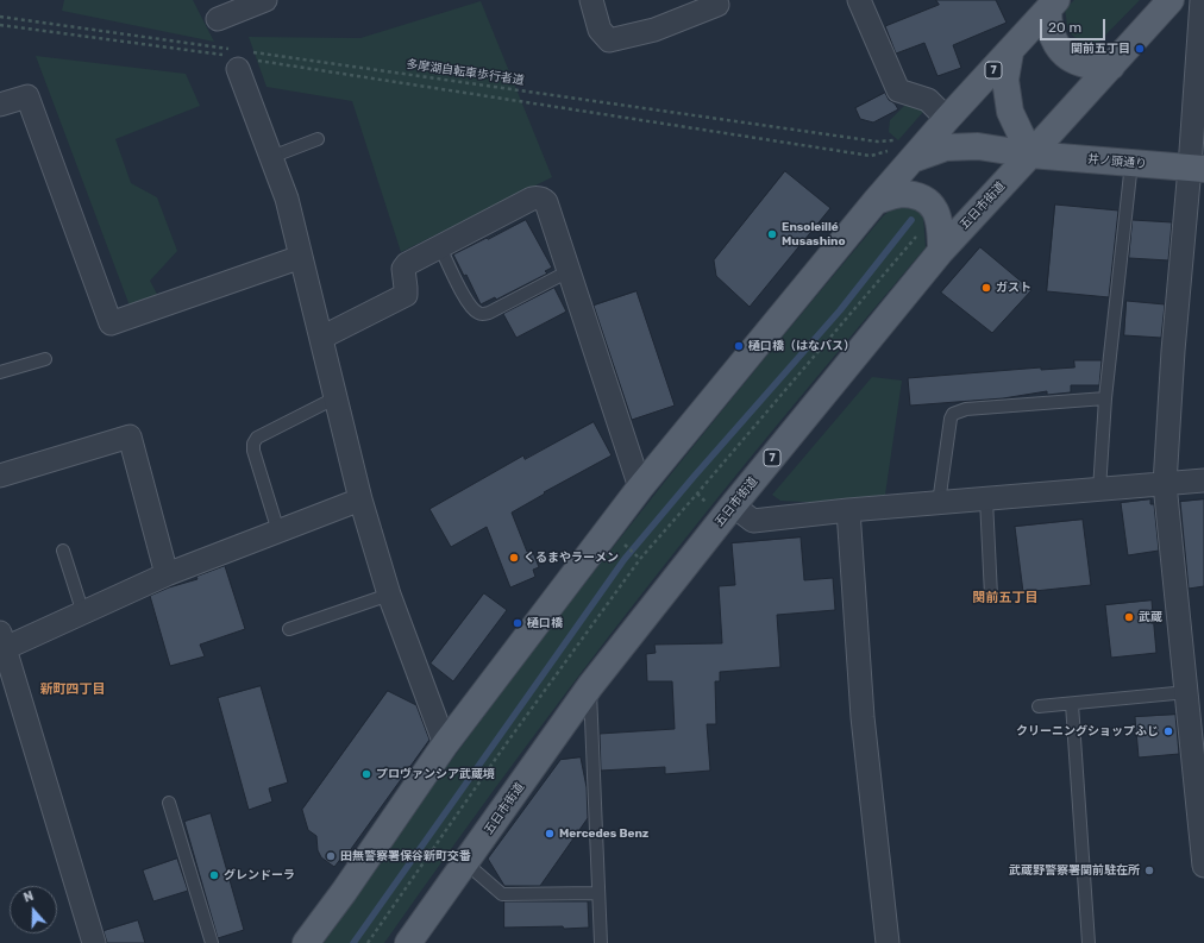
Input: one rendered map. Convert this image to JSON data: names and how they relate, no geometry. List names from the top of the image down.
{
  "streets": {
    "main road": ["7", "井ノ頭通り", "五日市街道"],
    "path": ["多摩湖自転車歩行者道"]
  },
  "crossings": [
    ["7", "多摩湖自転車歩行者道"],
    ["7", "井ノ頭通り"],
    ["井ノ頭通り", "五日市街道"]
  ],
  "districts": ["関前五丁目", "新町四丁目"],
  "places": [
    "関前五丁目",
    "Ensoleillé Musashino",
    "ガスト",
    "樋口橋（はなバス）",
    "くるまやラーメン",
    "武蔵",
    "樋口橋",
    "クリーニングショップふじ",
    "プロヴァンシア武蔵境",
    "Mercedes Benz",
    "田無警察署保谷新町交番",
    "武蔵野警察署関前駐在所",
    "グレンドーラ"
  ],
  "scale_bar": "20 m",
  "north": "top"
}
